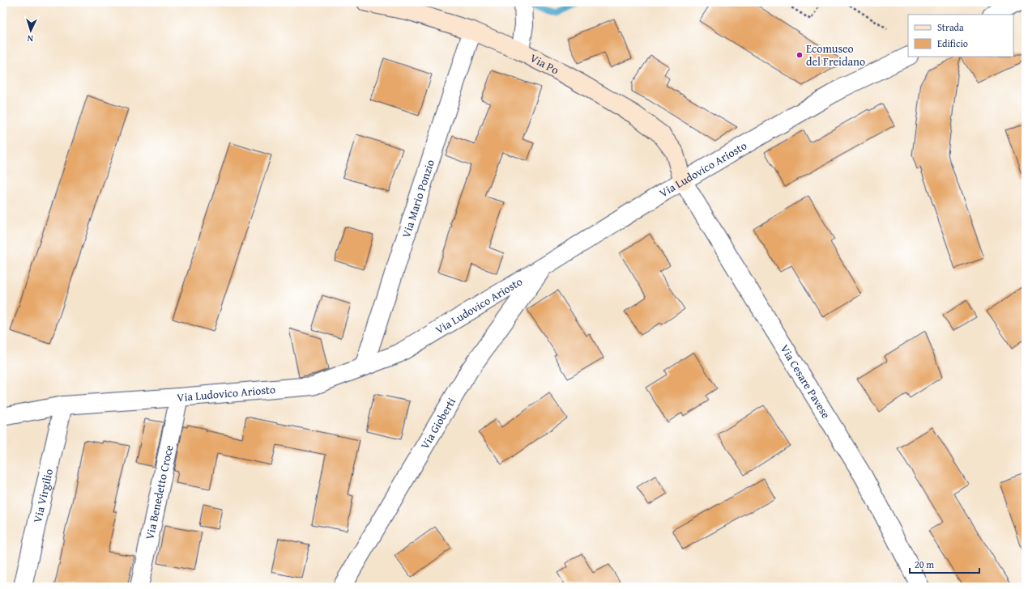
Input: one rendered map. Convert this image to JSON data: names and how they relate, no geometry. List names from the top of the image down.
{
  "streets": {
    "street": [
      "Via Po",
      "Via Ludovico Ariosto",
      "Via Mario Ponzio",
      "Via Cesare Pavese",
      "Via Gioberti",
      "Via Benedetto Croce",
      "Via Virgilio"
    ]
  },
  "crossings": [
    ["Via Po", "Via Ludovico Ariosto"],
    ["Via Po", "Via Mario Ponzio"],
    ["Via Po", "Via Cesare Pavese"],
    ["Via Ludovico Ariosto", "Via Mario Ponzio"],
    ["Via Ludovico Ariosto", "Via Cesare Pavese"],
    ["Via Ludovico Ariosto", "Via Gioberti"],
    ["Via Ludovico Ariosto", "Via Benedetto Croce"],
    ["Via Ludovico Ariosto", "Via Virgilio"]
  ],
  "places": ["Ecomuseo del Freidano"],
  "legend": ["Strada", "Edificio"],
  "scale_bar": "20 m",
  "north": "bottom"
}
